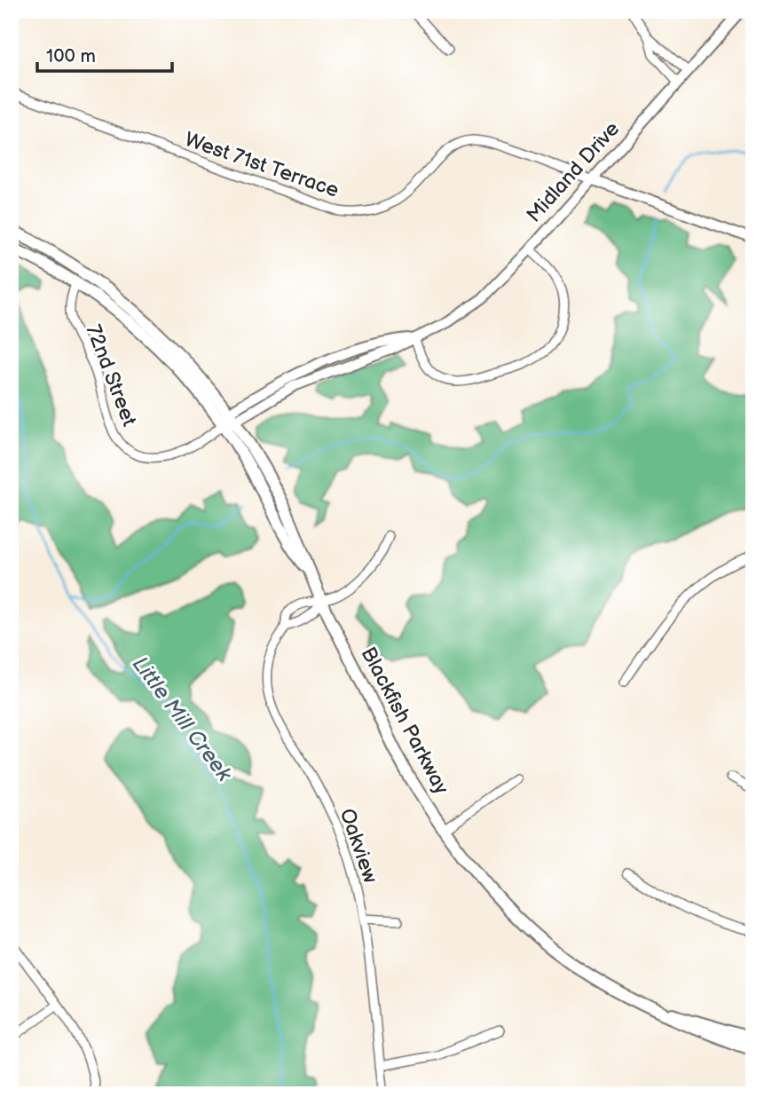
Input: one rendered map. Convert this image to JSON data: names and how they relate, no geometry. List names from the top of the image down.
{
  "streets": {
    "main road": ["Blackfish Parkway"],
    "street": [
      "West 71st Terrace",
      "Midland Drive",
      "72nd Street",
      "Oakview"
    ]
  },
  "crossings": [
    ["West 71st Terrace", "Midland Drive"],
    ["Midland Drive", "72nd Street"],
    ["Midland Drive", "Blackfish Parkway"],
    ["72nd Street", "Blackfish Parkway"],
    ["Blackfish Parkway", "Oakview"]
  ],
  "water": ["Little Mill Creek"],
  "scale_bar": "100 m"
}
